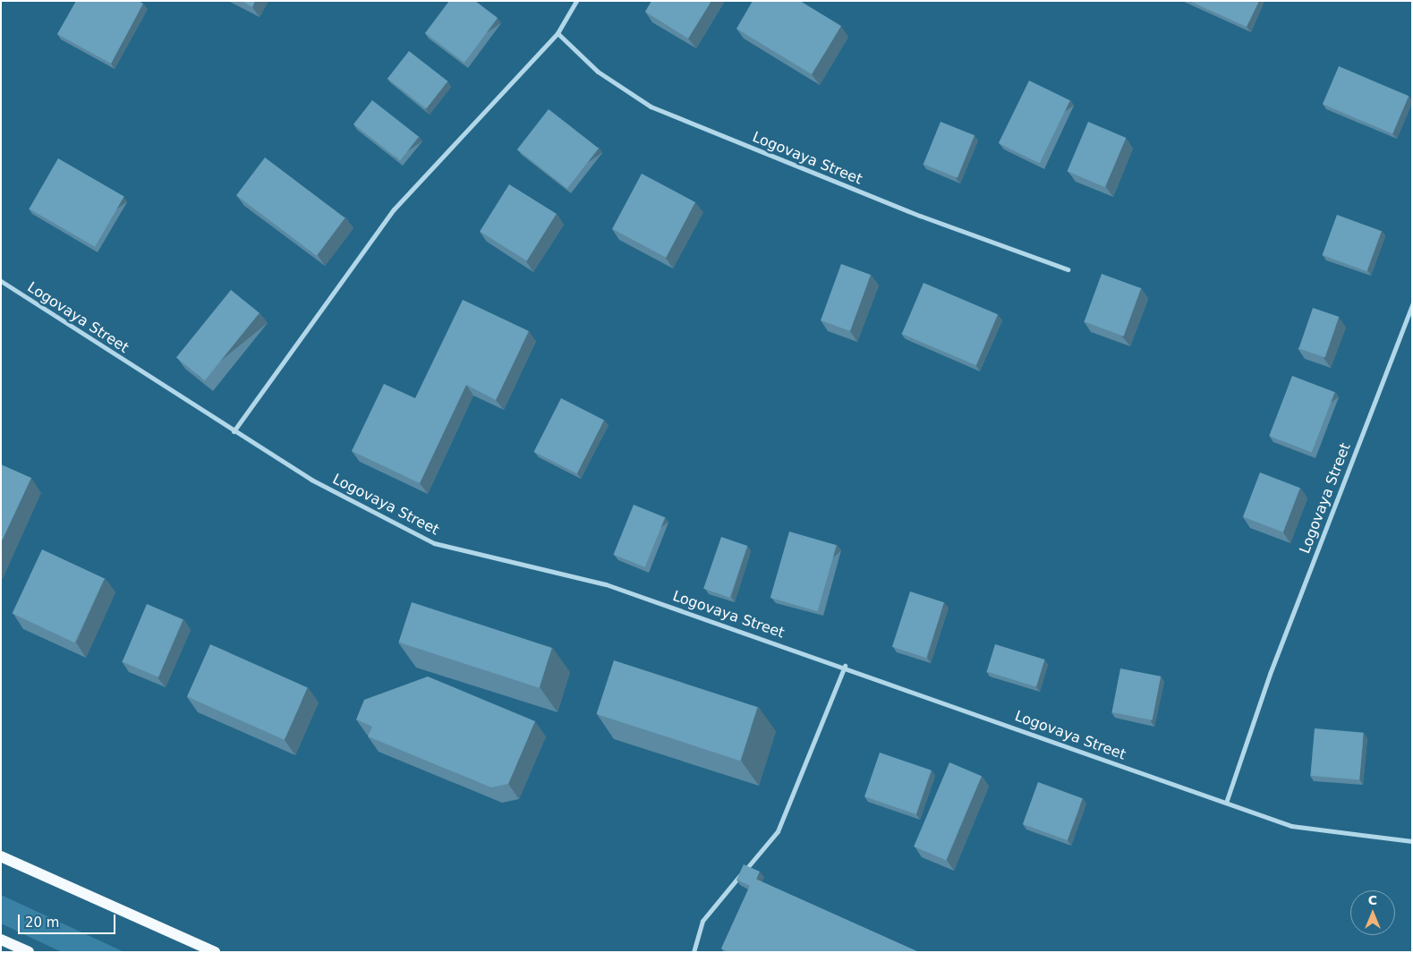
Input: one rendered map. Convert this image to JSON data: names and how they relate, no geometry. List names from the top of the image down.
{
  "streets": {
    "street": ["Logovaya Street"]
  },
  "scale_bar": "20 m",
  "north": "top"
}
